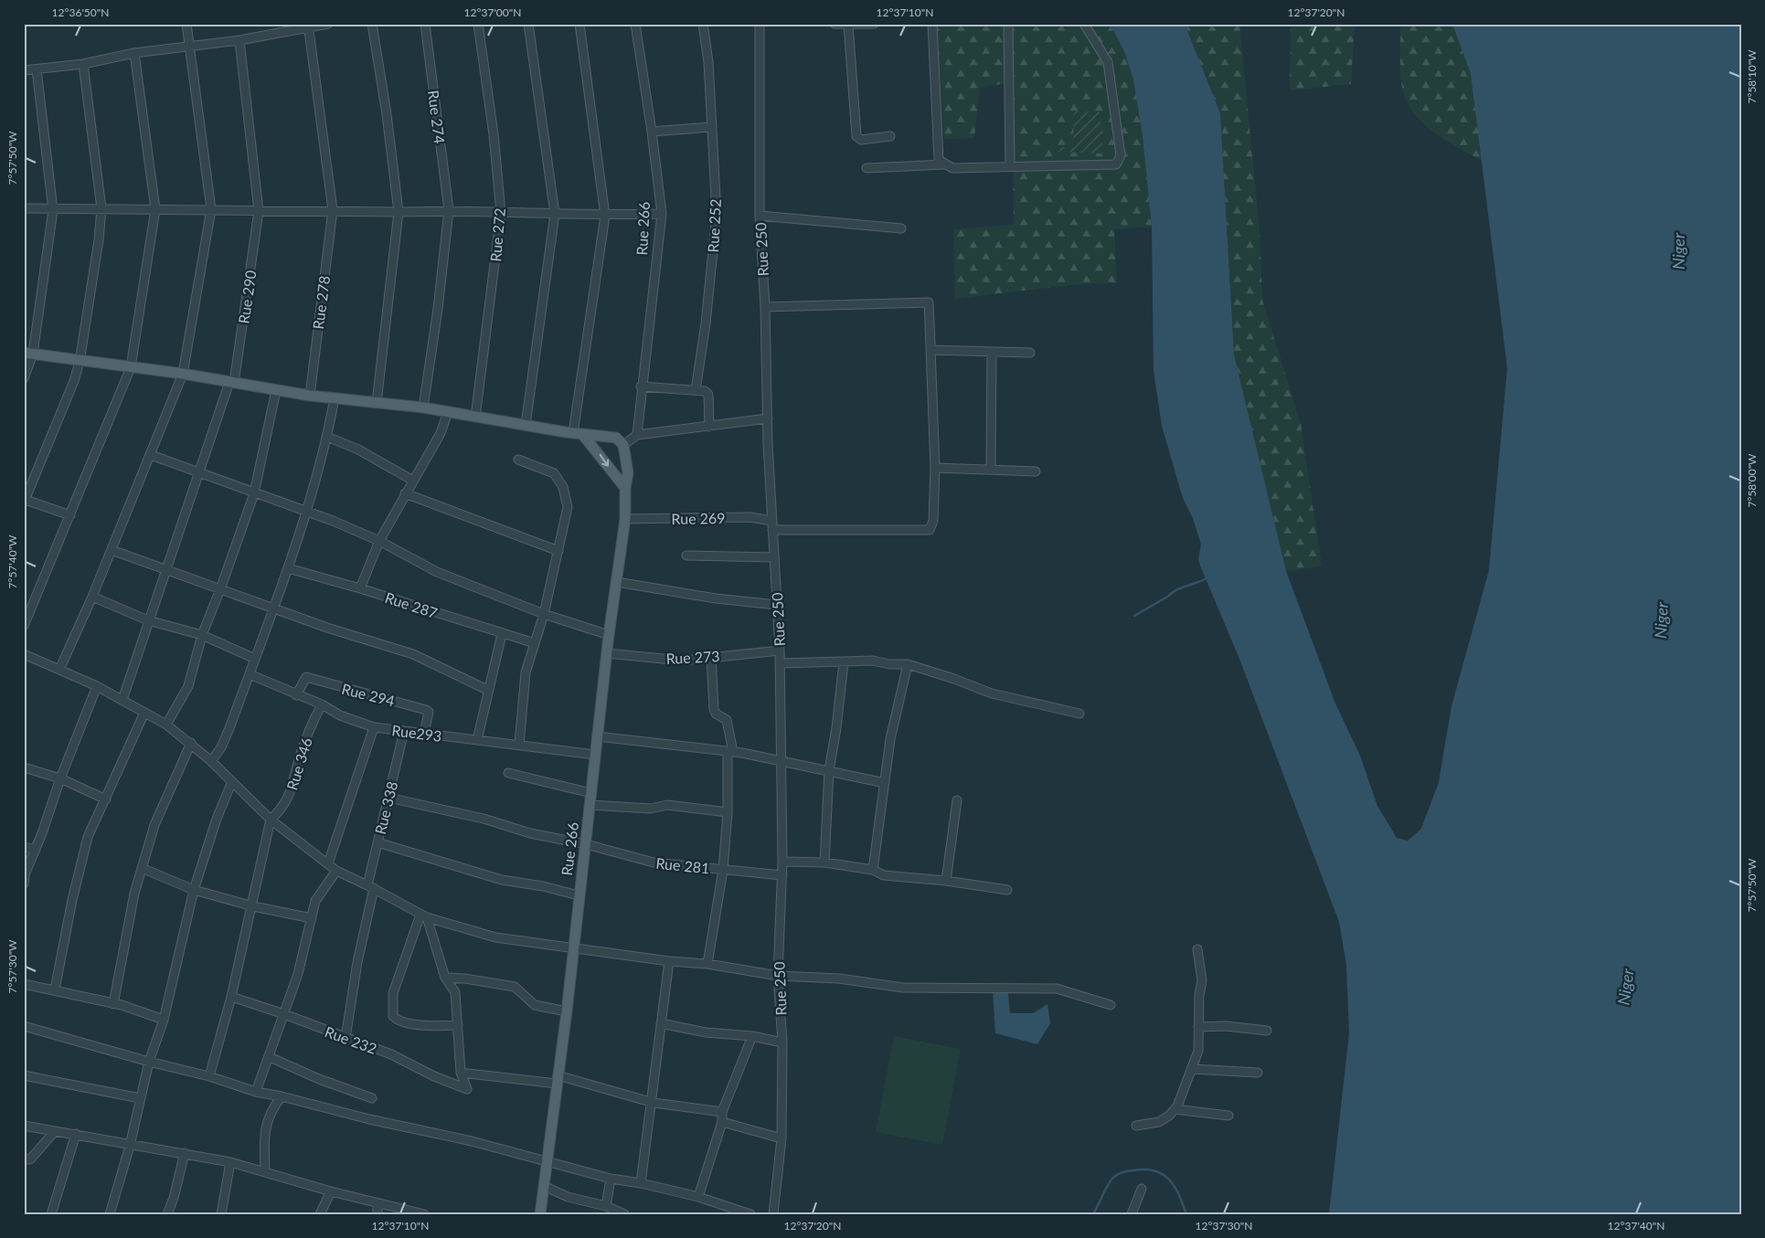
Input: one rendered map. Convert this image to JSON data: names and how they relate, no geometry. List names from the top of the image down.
{
  "streets": {
    "main road": ["Rue 266"],
    "street": [
      "Rue 274",
      "Rue 252",
      "Rue 272",
      "Rue 250",
      "Rue 290",
      "Rue 278",
      "Rue 269",
      "Rue 287",
      "Rue 273",
      "Rue 294",
      "Rue293",
      "Rue 346",
      "Rue 338",
      "Rue 281",
      "Rue 232"
    ]
  },
  "crossings": [
    ["Rue 266", "Rue 269"],
    ["Rue 266", "Rue 273"],
    ["Rue 266", "Rue293"],
    ["Rue 266", "Rue 281"],
    ["Rue 250", "Rue 269"],
    ["Rue 250", "Rue 273"],
    ["Rue 250", "Rue 281"],
    ["Rue 294", "Rue293"],
    ["Rue293", "Rue 346"],
    ["Rue293", "Rue 338"],
    ["Rue 338", "Rue 281"],
    ["Rue 338", "Rue 232"]
  ],
  "water": ["Niger"],
  "coordinates": [
    "12°36'50\"N",
    "12°37'00\"N",
    "12°37'10\"N",
    "12°37'20\"N",
    "7°58'10\"W",
    "7°57'50\"W",
    "7°58'00\"W",
    "7°57'40\"W",
    "7°57'30\"W",
    "12°37'30\"N",
    "12°37'40\"N"
  ]
}
